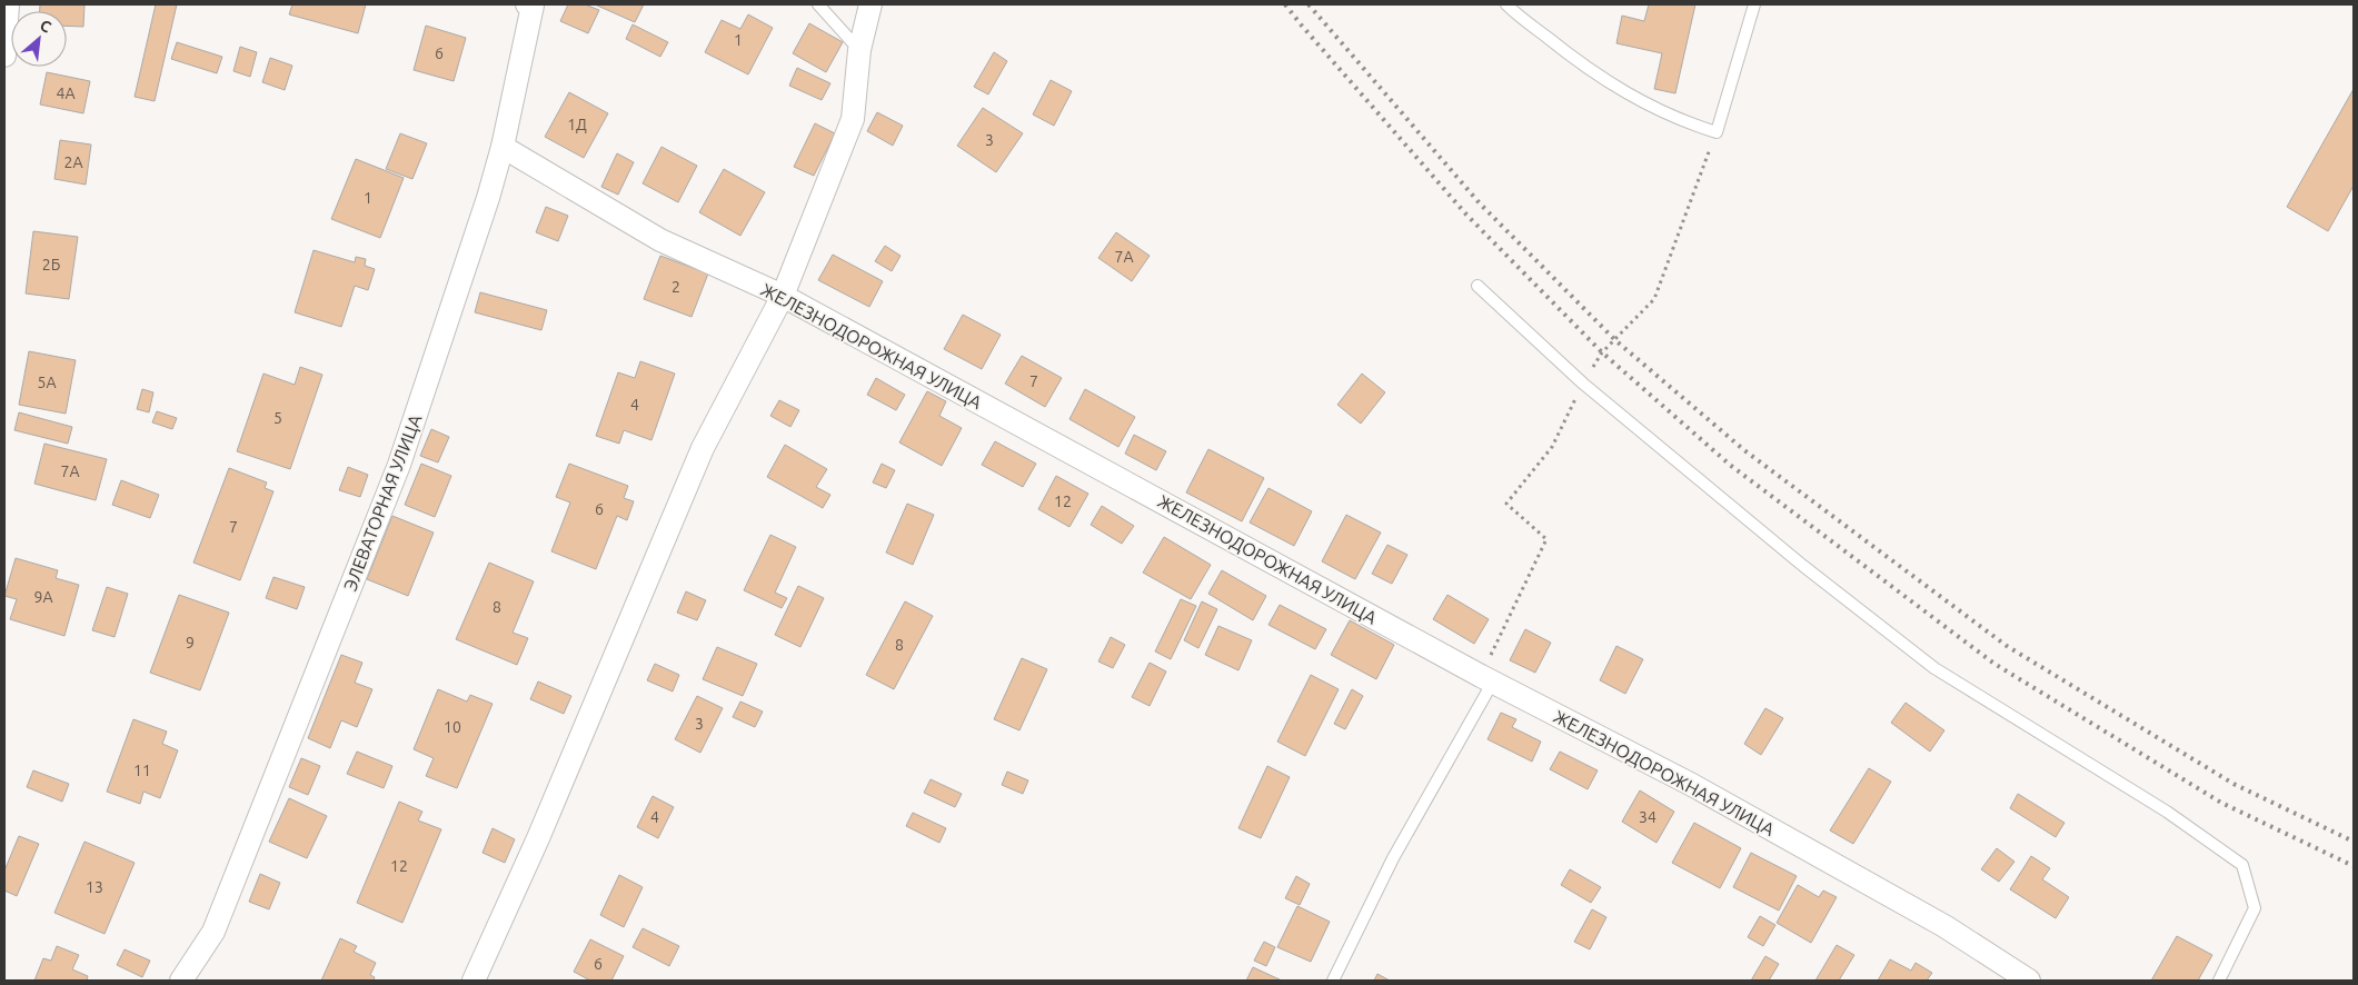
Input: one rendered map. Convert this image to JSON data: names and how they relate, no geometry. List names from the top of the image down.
{
  "streets": {
    "street": ["ЖЕЛЕЗНОДОРОЖНАЯ УЛИЦА", "ЭЛЕВАТОРНАЯ УЛИЦА"]
  },
  "crossings": [
    ["ЖЕЛЕЗНОДОРОЖНАЯ УЛИЦА", "ЭЛЕВАТОРНАЯ УЛИЦА"]
  ],
  "house_numbers": [
    "1",
    "6",
    "4А",
    "1Д",
    "3",
    "2А",
    "1",
    "7А",
    "2Б",
    "2",
    "7",
    "5А",
    "4",
    "5",
    "7А",
    "12",
    "6",
    "7",
    "9А",
    "8",
    "9",
    "8",
    "3",
    "10",
    "11",
    "4",
    "34",
    "12",
    "13",
    "6"
  ],
  "north": "top right"
}
